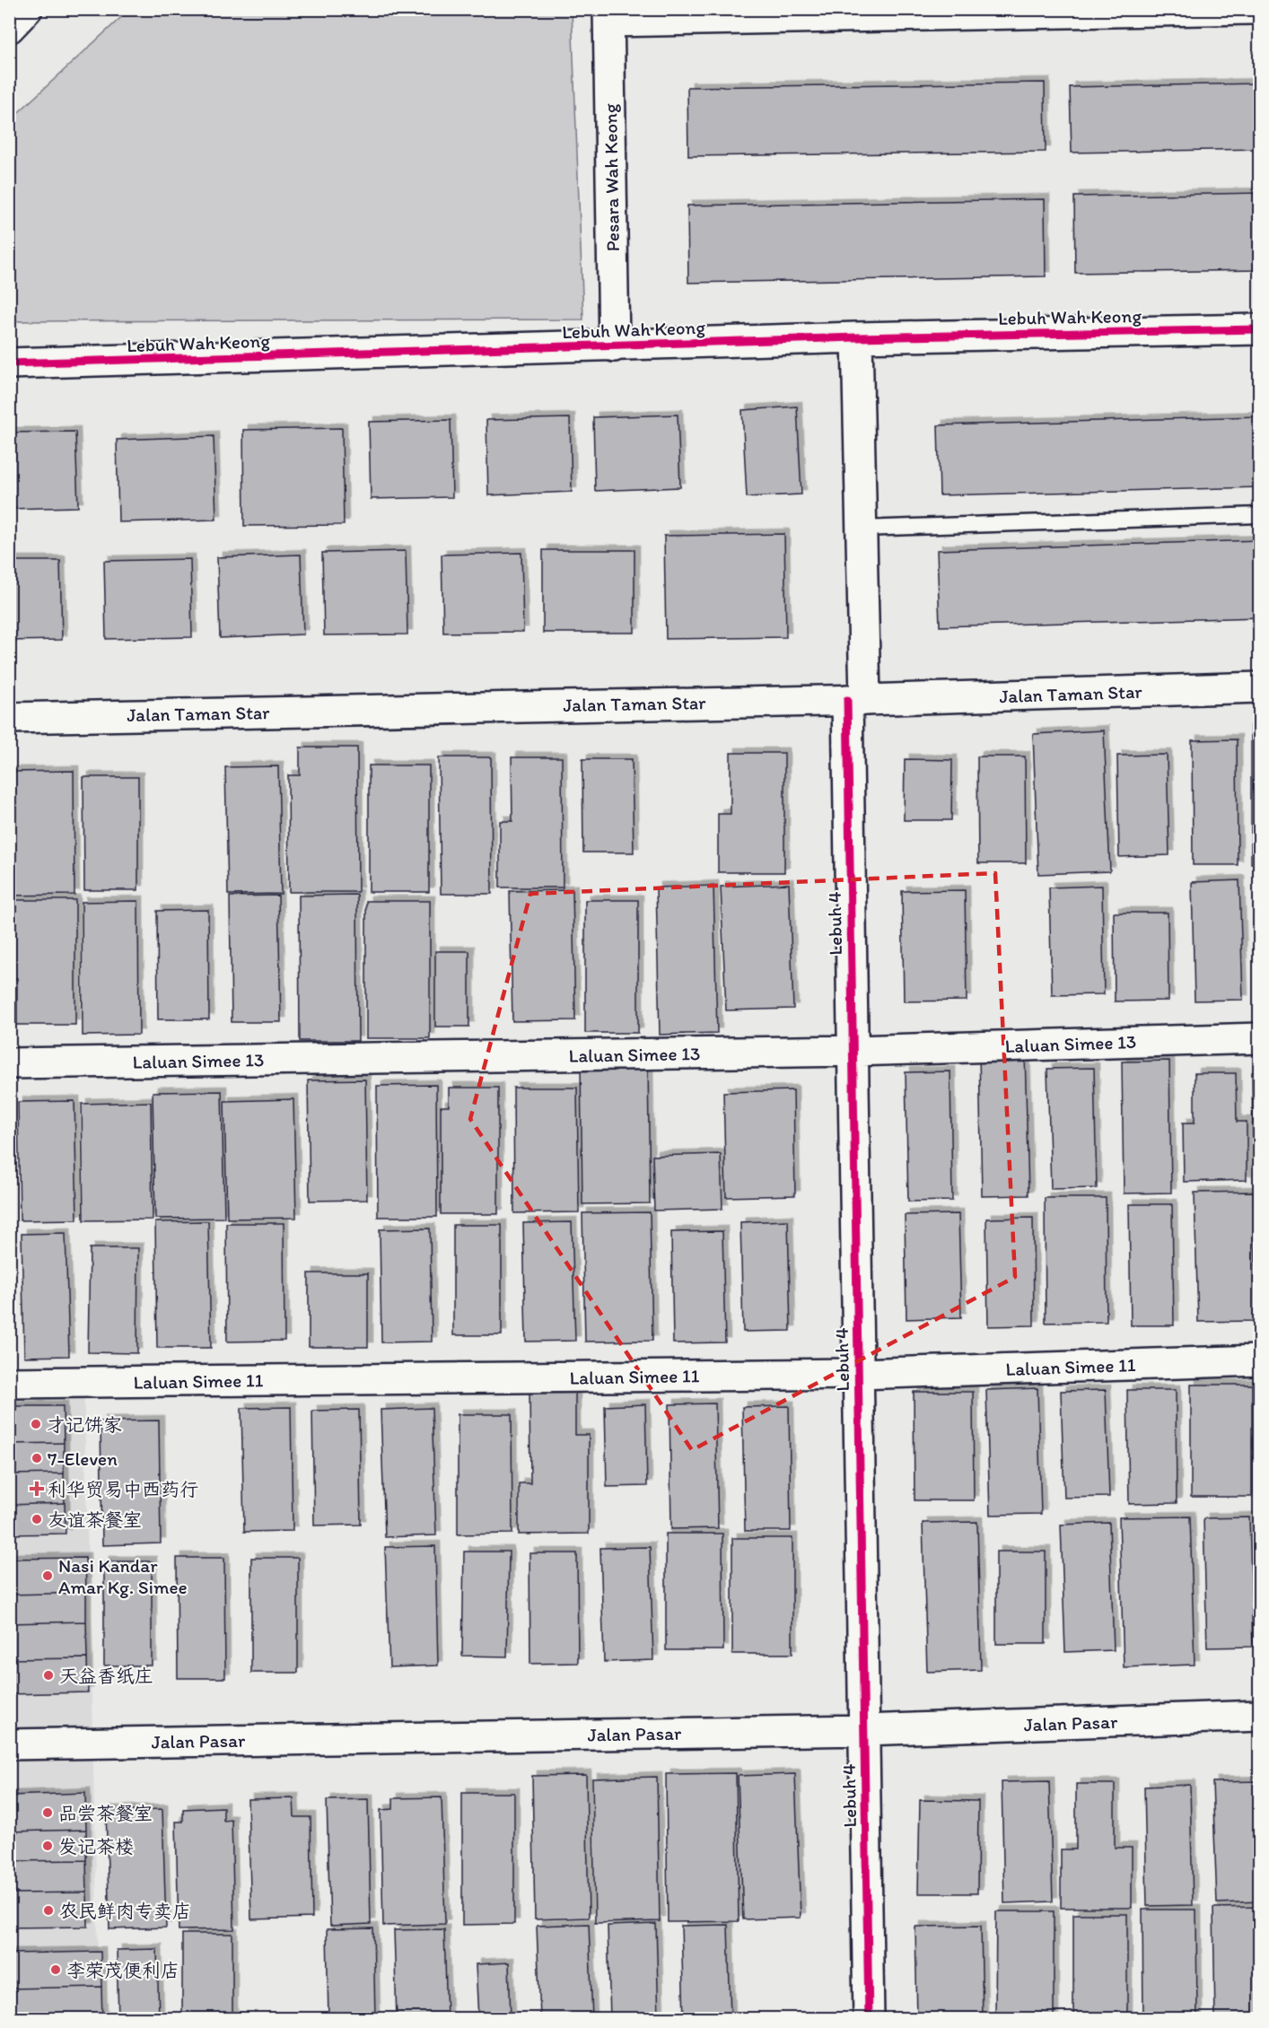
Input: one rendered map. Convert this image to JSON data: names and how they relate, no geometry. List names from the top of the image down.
{
  "streets": {
    "street": [
      "Pesara Wah Keong",
      "Lebuh Wah Keong",
      "Jalan Taman Star",
      "Lebuh 4",
      "Laluan Simee 13",
      "Laluan Simee 11",
      "Jalan Pasar"
    ]
  },
  "crossings": [
    ["Pesara Wah Keong", "Lebuh Wah Keong"],
    ["Lebuh Wah Keong", "Lebuh 4"],
    ["Jalan Taman Star", "Lebuh 4"],
    ["Lebuh 4", "Laluan Simee 13"],
    ["Lebuh 4", "Laluan Simee 11"],
    ["Lebuh 4", "Jalan Pasar"]
  ],
  "places": {
    "other": [
      "才记饼家",
      "7-Eleven",
      "友谊茶餐室",
      "Nasi Kandar Amar Kg. Simee",
      "天益香纸庄",
      "品尝茶餐室",
      "发记茶楼",
      "农民鲜肉专卖店",
      "李荣茂便利店"
    ],
    "health": ["利华贸易中西药行"]
  }
}
